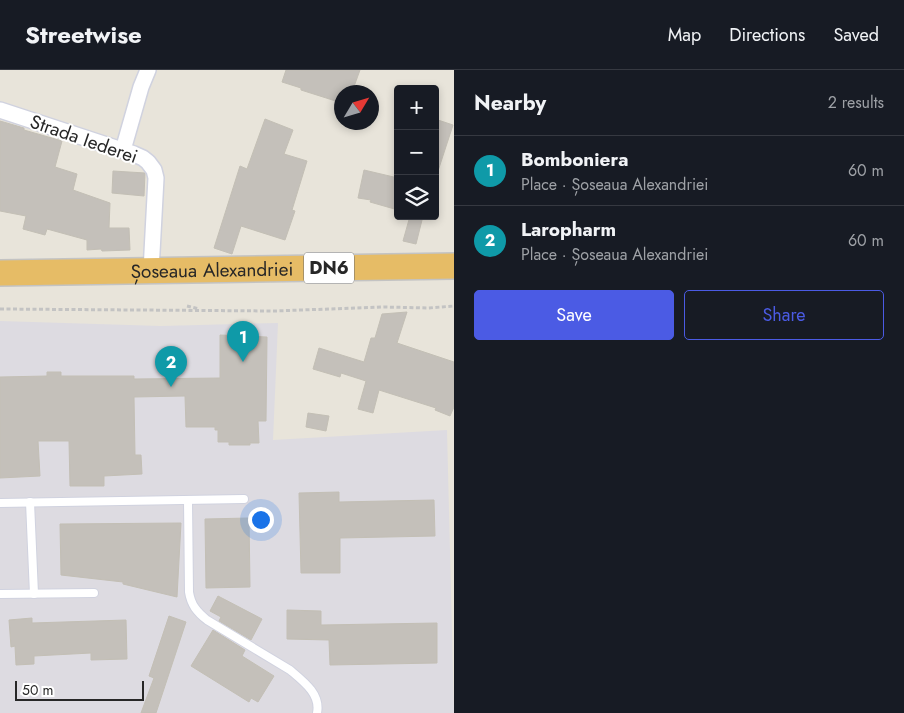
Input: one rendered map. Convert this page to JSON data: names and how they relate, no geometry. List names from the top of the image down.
{
  "streets": {
    "highway": ["DN6", "Șoseaua Alexandriei"],
    "street": ["Strada Iederei"]
  },
  "crossings": [
    ["Strada Iederei", "Șoseaua Alexandriei"]
  ],
  "scale_bar": "50 m",
  "north": "top right",
  "page": {
    "header": "Streetwise",
    "nav": ["Map", "Directions", "Saved"],
    "heading": ["Nearby", "2 results"],
    "map_buttons": ["+", "−"],
    "list": [
      {
        "mark": "1",
        "name": "Bomboniera",
        "note": "Place · Șoseaua Alexandriei",
        "value": "60 m"
      },
      {
        "mark": "2",
        "name": "Laropharm",
        "note": "Place · Șoseaua Alexandriei",
        "value": "60 m"
      }
    ],
    "buttons": ["Save", "Share"],
    "pins": ["1", "2"],
    "scale": "50 m"
  }
}
